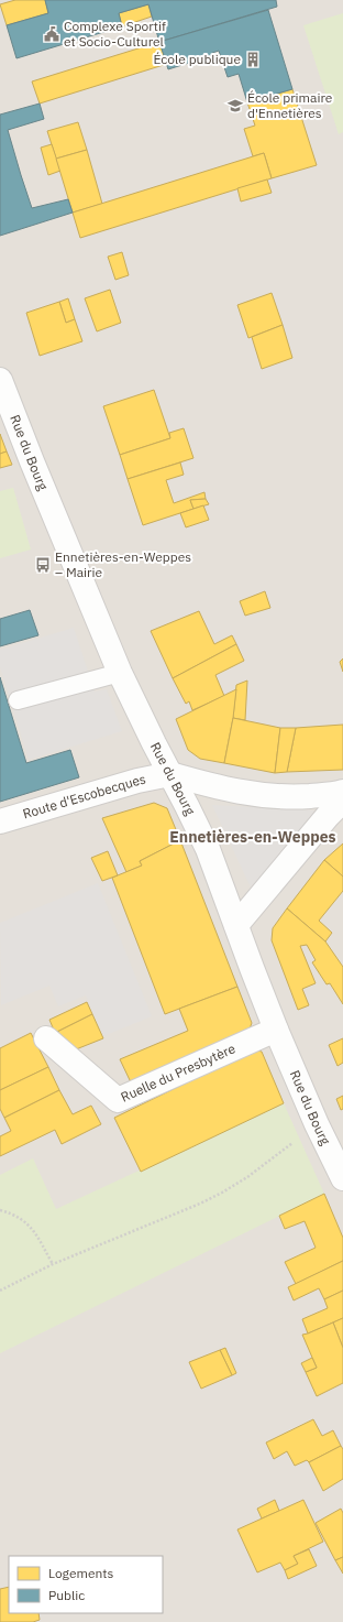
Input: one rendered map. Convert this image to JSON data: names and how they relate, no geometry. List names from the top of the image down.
{
  "streets": {
    "street": ["Rue du Bourg", "Route d'Escobecques", "Ruelle du Presbytère"]
  },
  "crossings": [
    ["Rue du Bourg", "Route d'Escobecques"],
    ["Rue du Bourg", "Ruelle du Presbytère"]
  ],
  "districts": ["Ennetières-en-Weppes"],
  "places": {
    "public building": ["Complexe Sportif et Socio-Culturel"],
    "building": ["École publique"],
    "school or university": ["École primaire d'Ennetières"],
    "bus stop": ["Ennetières-en-Weppes – Mairie"]
  },
  "legend": ["Logements", "Public"]
}
